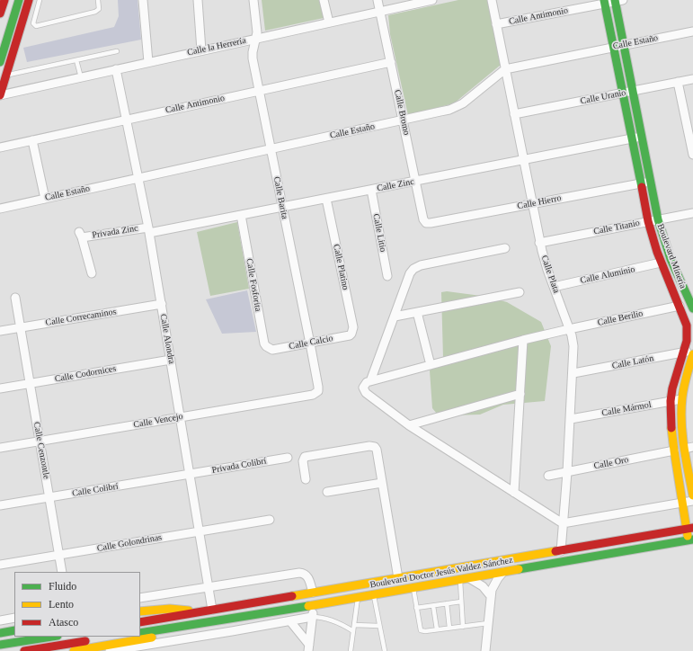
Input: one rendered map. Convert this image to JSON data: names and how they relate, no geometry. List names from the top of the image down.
{
  "streets": {
    "main road": ["Boulevard Minería", "Boulevard Doctor Jesús Valdez Sánchez"],
    "street": [
      "Calle Antimonio",
      "Calle Estaño",
      "Calle la Herrería",
      "Calle Uranio",
      "Calle Bromo",
      "Calle Zinc",
      "Calle Barita",
      "Calle Hierro",
      "Calle Titanio",
      "Privada Zinc",
      "Calle Litio",
      "Calle Platino",
      "Calle Plata",
      "Calle Aluminio",
      "Calle Fosforita",
      "Calle Correcaminos",
      "Calle Berilio",
      "Calle Alondra",
      "Calle Calcio",
      "Calle Latón",
      "Calle Codornices",
      "Calle Mármol",
      "Calle Vencejo",
      "Calle Cenzontle",
      "Calle Oro",
      "Privada Colibrí",
      "Calle Colibrí",
      "Calle Golondrinas"
    ]
  },
  "crossings": [
    ["Calle Antimonio", "Calle Bromo"],
    ["Calle Antimonio", "Calle Barita"],
    ["Calle Antimonio", "Boulevard Minería"],
    ["Calle Antimonio", "Calle Plata"],
    ["Calle Antimonio", "Calle Alondra"],
    ["Calle Estaño", "Calle Bromo"],
    ["Calle Estaño", "Calle Barita"],
    ["Calle Estaño", "Boulevard Minería"],
    ["Calle Estaño", "Calle Plata"],
    ["Calle Estaño", "Calle Alondra"],
    ["Calle la Herrería", "Calle Bromo"],
    ["Calle la Herrería", "Calle Barita"],
    ["Calle la Herrería", "Calle Alondra"],
    ["Calle Uranio", "Boulevard Minería"],
    ["Calle Uranio", "Calle Plata"],
    ["Calle Bromo", "Calle Zinc"],
    ["Calle Bromo", "Calle Hierro"],
    ["Calle Zinc", "Calle Barita"],
    ["Calle Zinc", "Privada Zinc"],
    ["Calle Zinc", "Calle Litio"],
    ["Calle Zinc", "Boulevard Minería"],
    ["Calle Zinc", "Calle Platino"],
    ["Calle Zinc", "Calle Plata"],
    ["Calle Zinc", "Calle Fosforita"],
    ["Calle Zinc", "Calle Alondra"],
    ["Calle Barita", "Calle Calcio"],
    ["Calle Barita", "Calle Vencejo"],
    ["Calle Hierro", "Boulevard Minería"],
    ["Calle Hierro", "Calle Plata"],
    ["Calle Titanio", "Boulevard Minería"],
    ["Calle Titanio", "Calle Plata"],
    ["Privada Zinc", "Calle Alondra"],
    ["Boulevard Minería", "Calle Aluminio"],
    ["Boulevard Minería", "Calle Berilio"],
    ["Boulevard Minería", "Calle Latón"],
    ["Boulevard Minería", "Calle Mármol"],
    ["Boulevard Minería", "Calle Oro"],
    ["Boulevard Minería", "Boulevard Doctor Jesús Valdez Sánchez"],
    ["Calle Platino", "Calle Calcio"],
    ["Calle Plata", "Calle Aluminio"],
    ["Calle Plata", "Calle Berilio"],
    ["Calle Plata", "Calle Latón"],
    ["Calle Plata", "Calle Mármol"],
    ["Calle Plata", "Calle Oro"],
    ["Calle Plata", "Boulevard Doctor Jesús Valdez Sánchez"],
    ["Calle Fosforita", "Calle Calcio"],
    ["Calle Correcaminos", "Calle Alondra"],
    ["Calle Correcaminos", "Calle Cenzontle"],
    ["Calle Alondra", "Calle Codornices"],
    ["Calle Alondra", "Calle Vencejo"],
    ["Calle Alondra", "Privada Colibrí"],
    ["Calle Alondra", "Calle Colibrí"],
    ["Calle Alondra", "Calle Golondrinas"],
    ["Calle Alondra", "Boulevard Doctor Jesús Valdez Sánchez"],
    ["Calle Codornices", "Calle Cenzontle"],
    ["Calle Vencejo", "Calle Cenzontle"],
    ["Calle Cenzontle", "Calle Colibrí"],
    ["Calle Cenzontle", "Calle Golondrinas"],
    ["Privada Colibrí", "Calle Colibrí"]
  ],
  "legend": ["Fluido", "Lento", "Atasco"]
}
